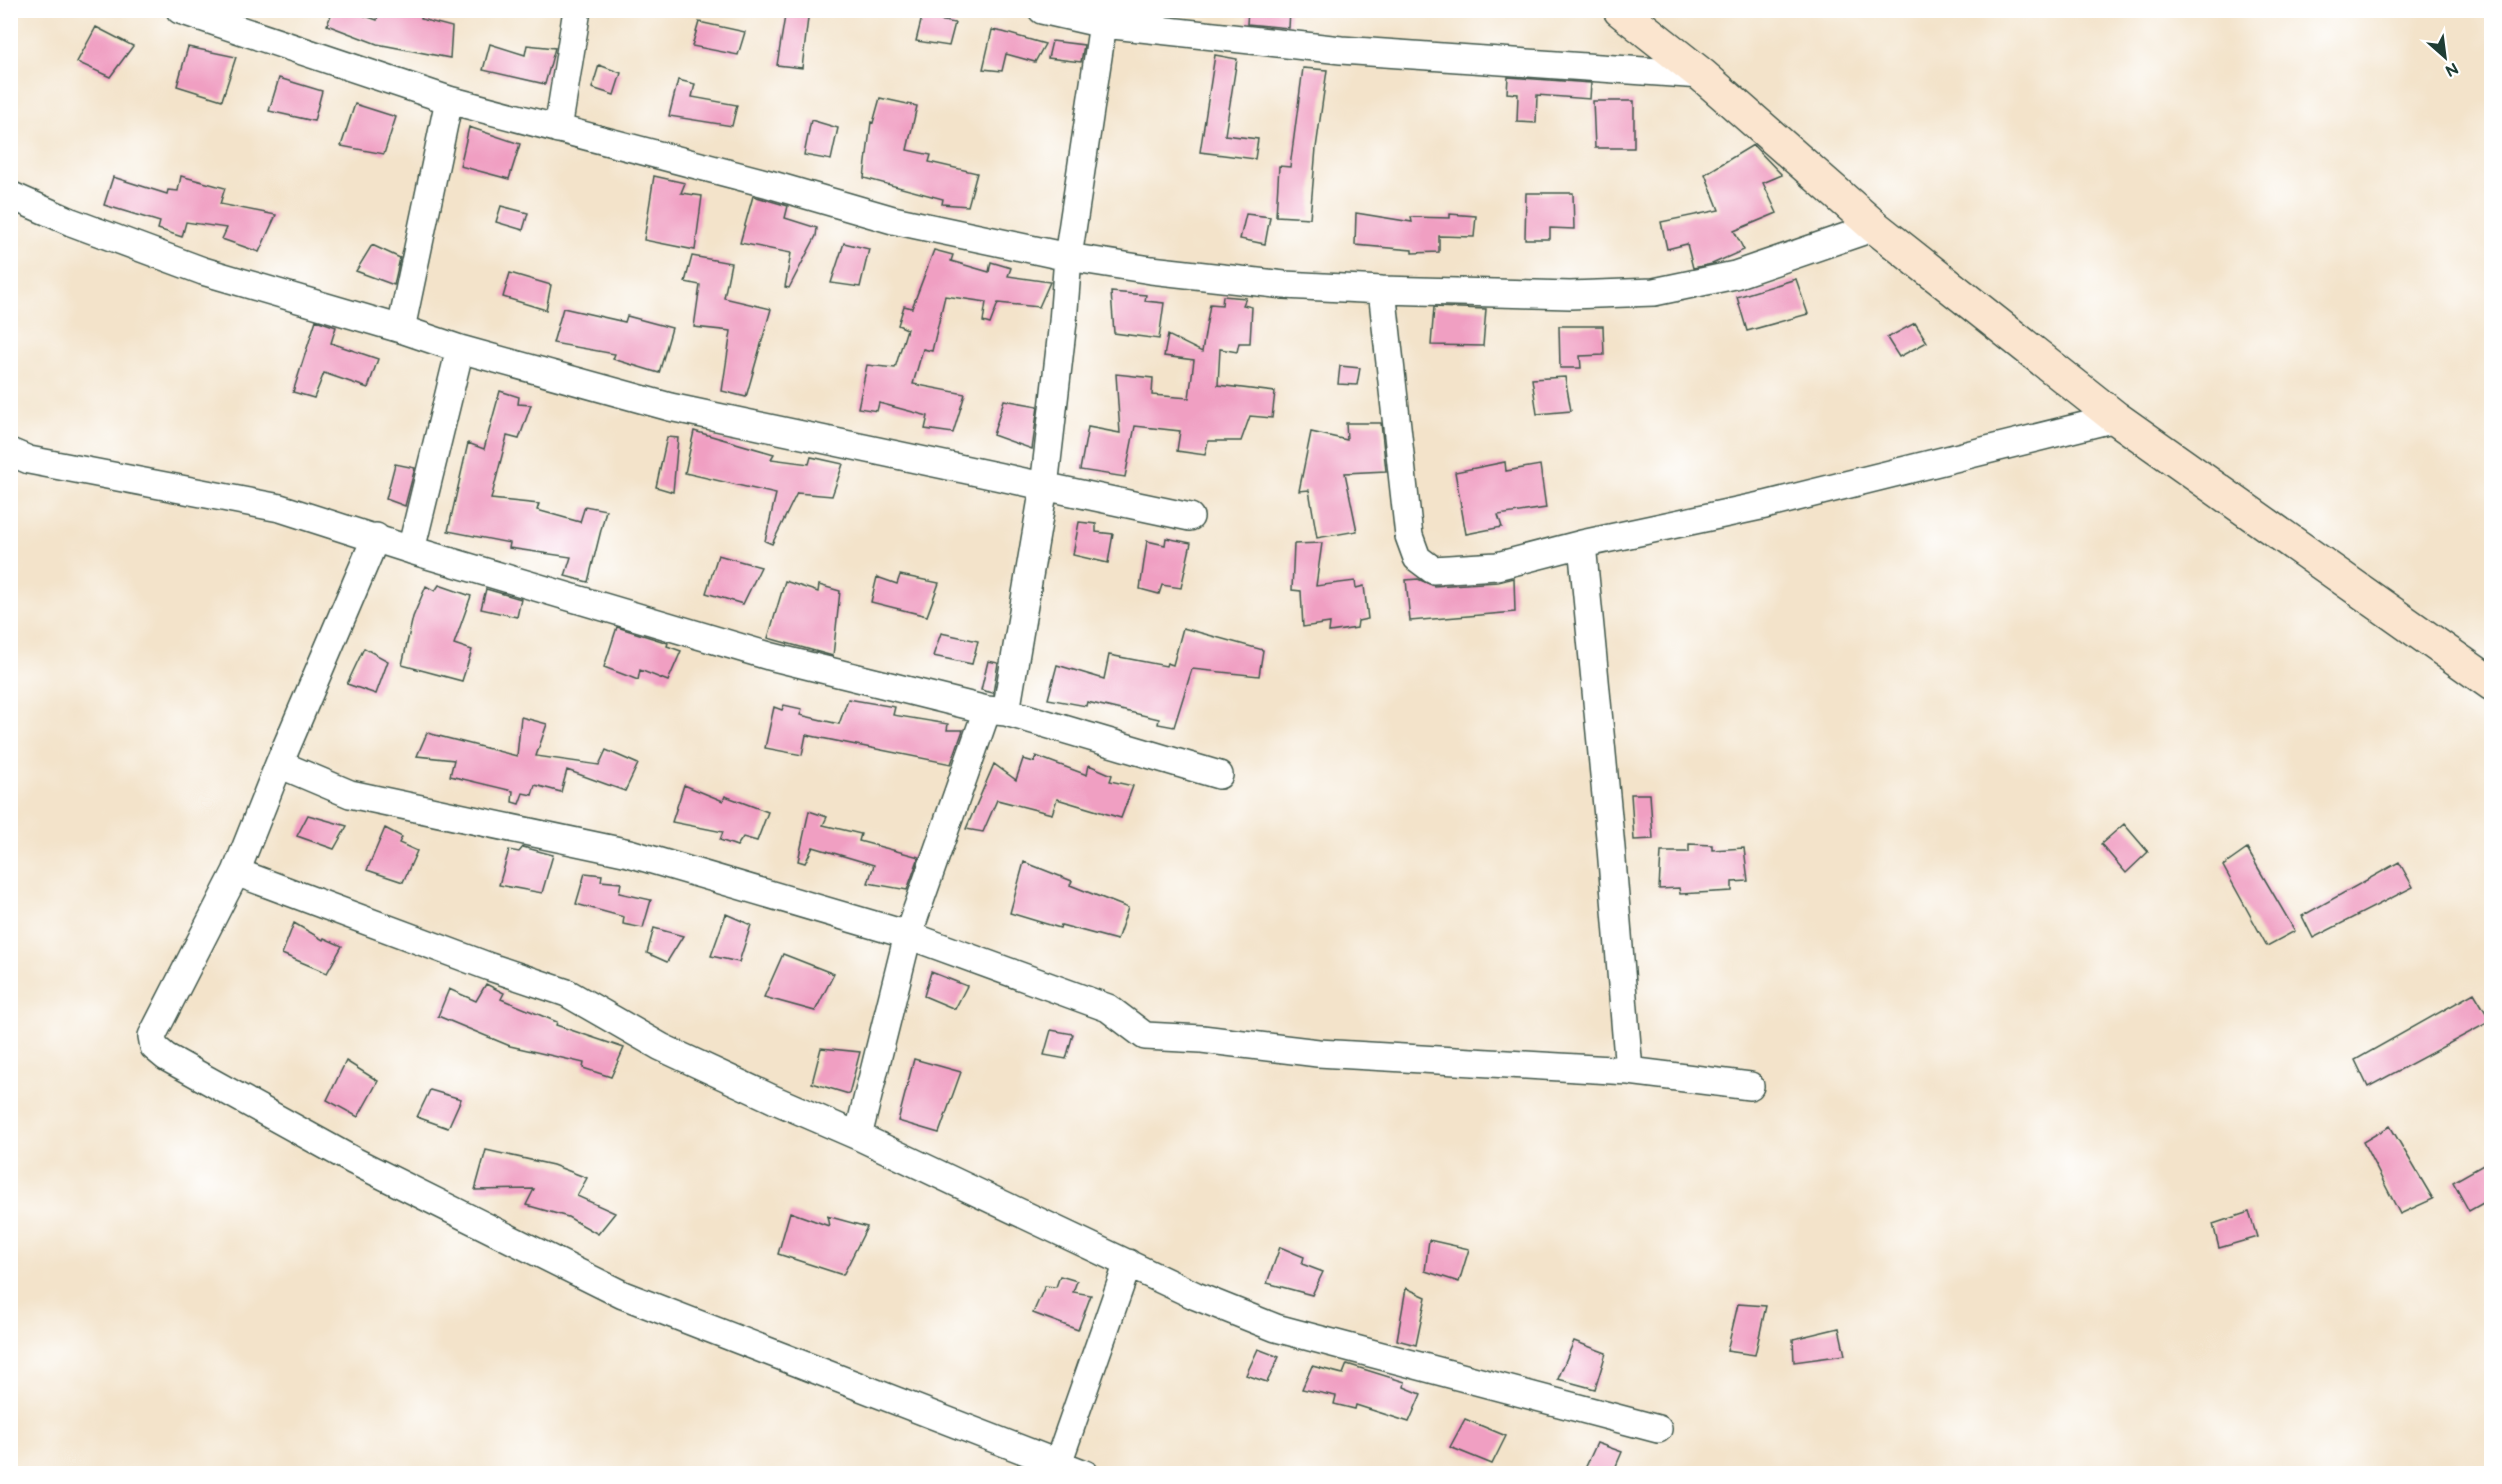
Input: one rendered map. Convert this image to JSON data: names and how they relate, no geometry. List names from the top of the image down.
{
  "north": "bottom right"
}
